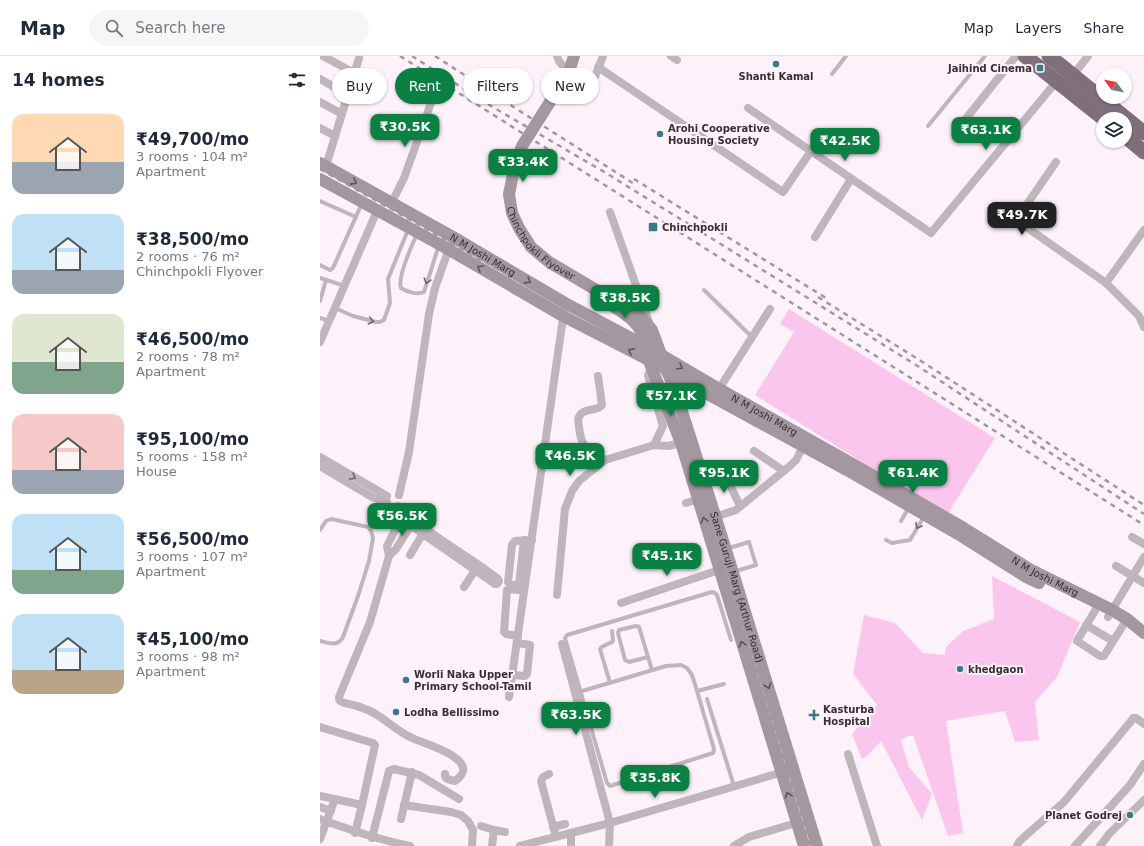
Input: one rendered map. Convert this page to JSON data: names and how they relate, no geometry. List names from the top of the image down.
{
  "streets": {
    "main road": ["Chinchpokli Flyover", "N M Joshi Marg", "Sane Guruji Marg (Arthur Road)"]
  },
  "crossings": [
    ["Chinchpokli Flyover", "Sane Guruji Marg (Arthur Road)"],
    ["N M Joshi Marg", "Sane Guruji Marg (Arthur Road)"]
  ],
  "places": {
    "other": [
      "Shanti Kamal",
      "Arohi Cooperative Housing Society",
      "khedgaon",
      "Worli Naka Upper Primary School-Tamil",
      "Lodha Bellissimo",
      "Planet Godrej"
    ],
    "transit": ["Jaihind Cinema", "Chinchpokli"],
    "health": ["Kasturba Hospital"]
  },
  "north": "top left",
  "page": {
    "header": "Map",
    "search": "Search here",
    "nav": ["Map", "Layers", "Share"],
    "heading": "14 homes",
    "chip": [
      "Buy",
      "Rent",
      "Filters",
      "New"
    ],
    "list": [
      {
        "name": "₹49,700/mo",
        "note": "3 rooms · 104 m² · Apartment"
      },
      {
        "name": "₹38,500/mo",
        "note": "2 rooms · 76 m² · Chinchpokli Flyover"
      },
      {
        "name": "₹46,500/mo",
        "note": "2 rooms · 78 m² · Apartment"
      },
      {
        "name": "₹95,100/mo",
        "note": "5 rooms · 158 m² · House"
      },
      {
        "name": "₹56,500/mo",
        "note": "3 rooms · 107 m² · Apartment"
      },
      {
        "name": "₹45,100/mo",
        "note": "3 rooms · 98 m² · Apartment"
      }
    ],
    "price": [
      "₹30.5K",
      "₹63.1K",
      "₹42.5K",
      "₹33.4K",
      "₹49.7K",
      "₹38.5K",
      "₹57.1K",
      "₹46.5K",
      "₹95.1K",
      "₹61.4K",
      "₹56.5K",
      "₹45.1K",
      "₹63.5K",
      "₹35.8K"
    ]
  }
}
